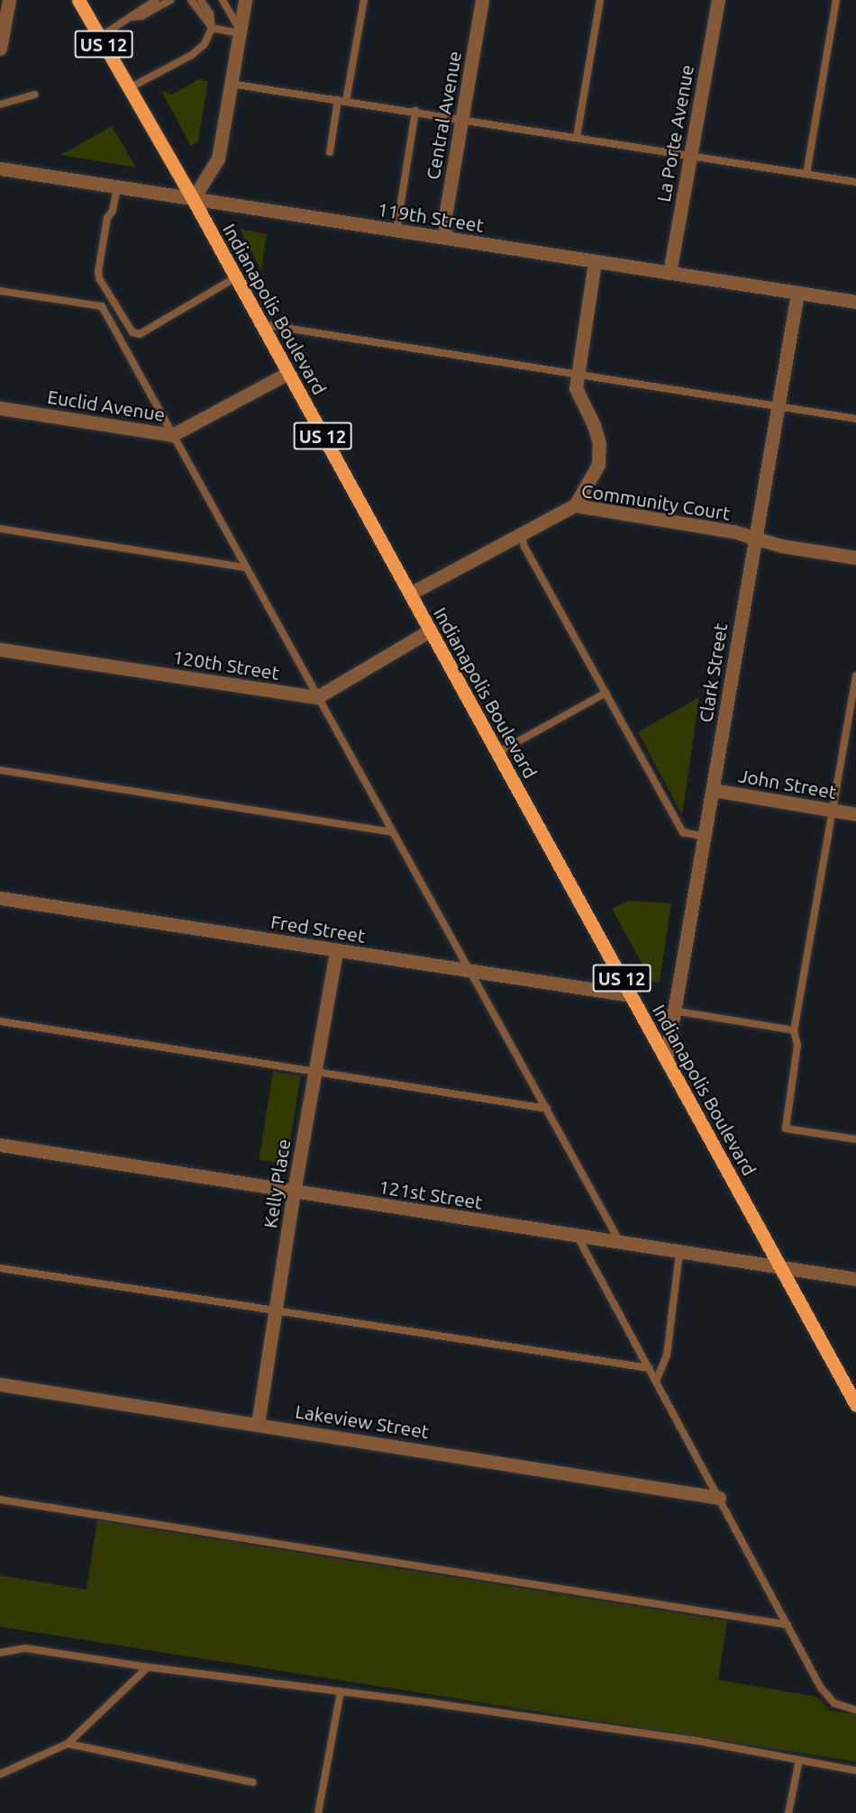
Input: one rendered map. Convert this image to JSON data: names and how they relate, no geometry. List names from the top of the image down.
{
  "streets": {
    "main road": ["US 12", "Indianapolis Boulevard"],
    "street": [
      "Central Avenue",
      "La Porte Avenue",
      "119th Street",
      "Euclid Avenue",
      "Community Court",
      "120th Street",
      "Clark Street",
      "John Street",
      "Fred Street",
      "Kelly Place",
      "121st Street",
      "Lakeview Street"
    ]
  },
  "crossings": [
    ["Central Avenue", "119th Street"],
    ["La Porte Avenue", "119th Street"],
    ["119th Street", "Indianapolis Boulevard"],
    ["119th Street", "Clark Street"],
    ["Indianapolis Boulevard", "Euclid Avenue"],
    ["Indianapolis Boulevard", "Community Court"],
    ["Indianapolis Boulevard", "Clark Street"],
    ["Indianapolis Boulevard", "Fred Street"],
    ["Indianapolis Boulevard", "121st Street"],
    ["Community Court", "Clark Street"],
    ["Clark Street", "John Street"],
    ["Fred Street", "Kelly Place"],
    ["Kelly Place", "121st Street"],
    ["Kelly Place", "Lakeview Street"]
  ]
}
